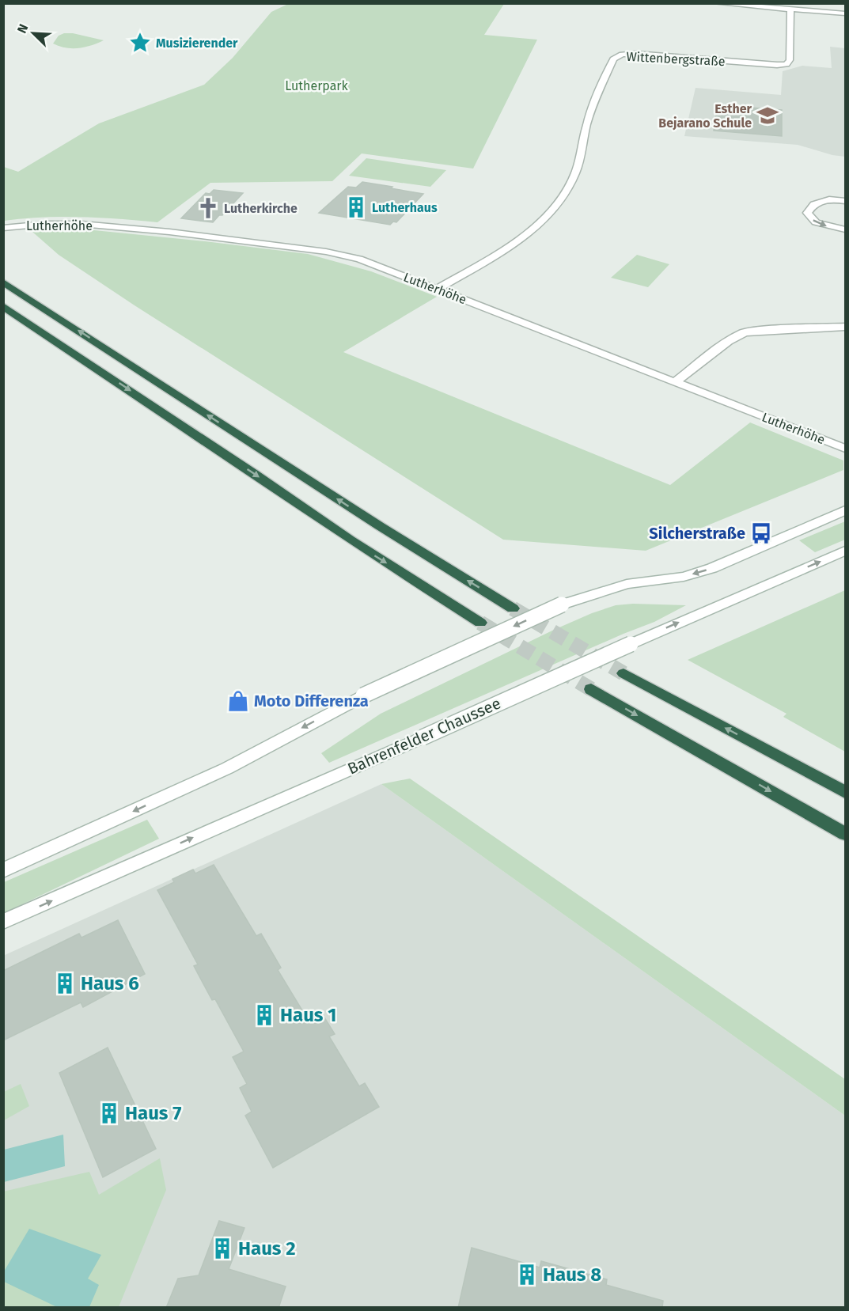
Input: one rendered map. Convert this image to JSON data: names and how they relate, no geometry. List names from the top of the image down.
{
  "streets": {
    "street": ["Wittenbergstraße", "Lutherhöhe", "Bahrenfelder Chaussee"]
  },
  "crossings": [
    ["Wittenbergstraße", "Lutherhöhe"]
  ],
  "parks": ["Lutherpark"],
  "places": {
    "place": ["Musizierender"],
    "school or university": ["Esther Bejarano Schule"],
    "building": [
      "Lutherhaus",
      "Haus 6",
      "Haus 1",
      "Haus 7",
      "Haus 2",
      "Haus 8"
    ],
    "church": ["Lutherkirche"],
    "bus stop": ["Silcherstraße"],
    "shop": ["Moto Differenza"]
  },
  "north": "top left"
}
